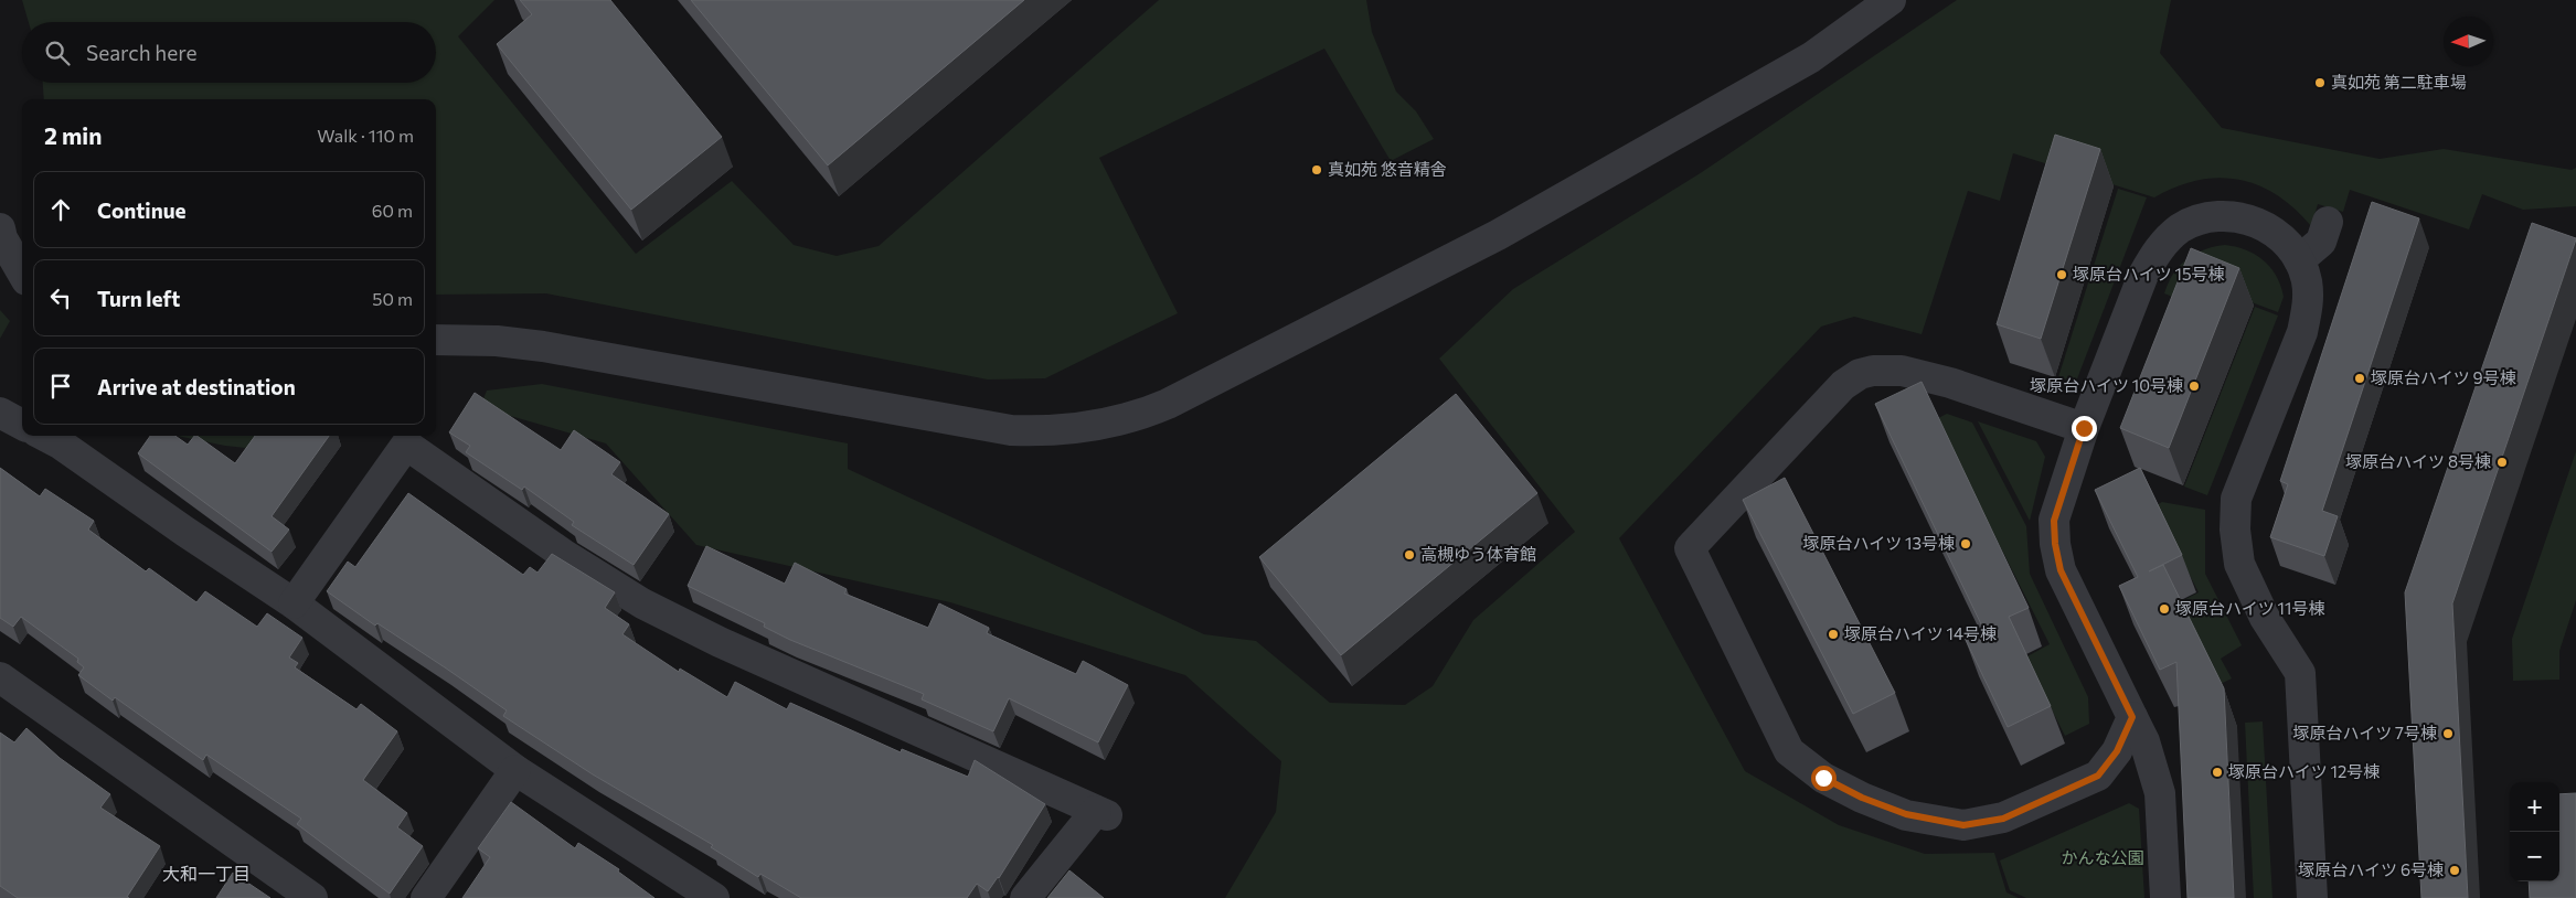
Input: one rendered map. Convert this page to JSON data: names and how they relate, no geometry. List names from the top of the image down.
{
  "districts": ["大和一丁目"],
  "parks": ["かんな公園"],
  "places": [
    "真如苑 第二駐車場",
    "真如苑 悠音精舎",
    "塚原台ハイツ 15号棟",
    "塚原台ハイツ 9号棟",
    "塚原台ハイツ 10号棟",
    "塚原台ハイツ 8号棟",
    "塚原台ハイツ 13号棟",
    "高槻ゆう体育館",
    "塚原台ハイツ 11号棟",
    "塚原台ハイツ 14号棟",
    "塚原台ハイツ 7号棟",
    "塚原台ハイツ 12号棟",
    "塚原台ハイツ 6号棟"
  ],
  "north": "left",
  "page": {
    "search": "Search here",
    "heading": ["2 min", "Walk · 110 m"],
    "list": [
      ["Continue", "60 m"],
      ["Turn left", "50 m"],
      "Arrive at destination"
    ],
    "map_buttons": ["+", "−"]
  }
}
